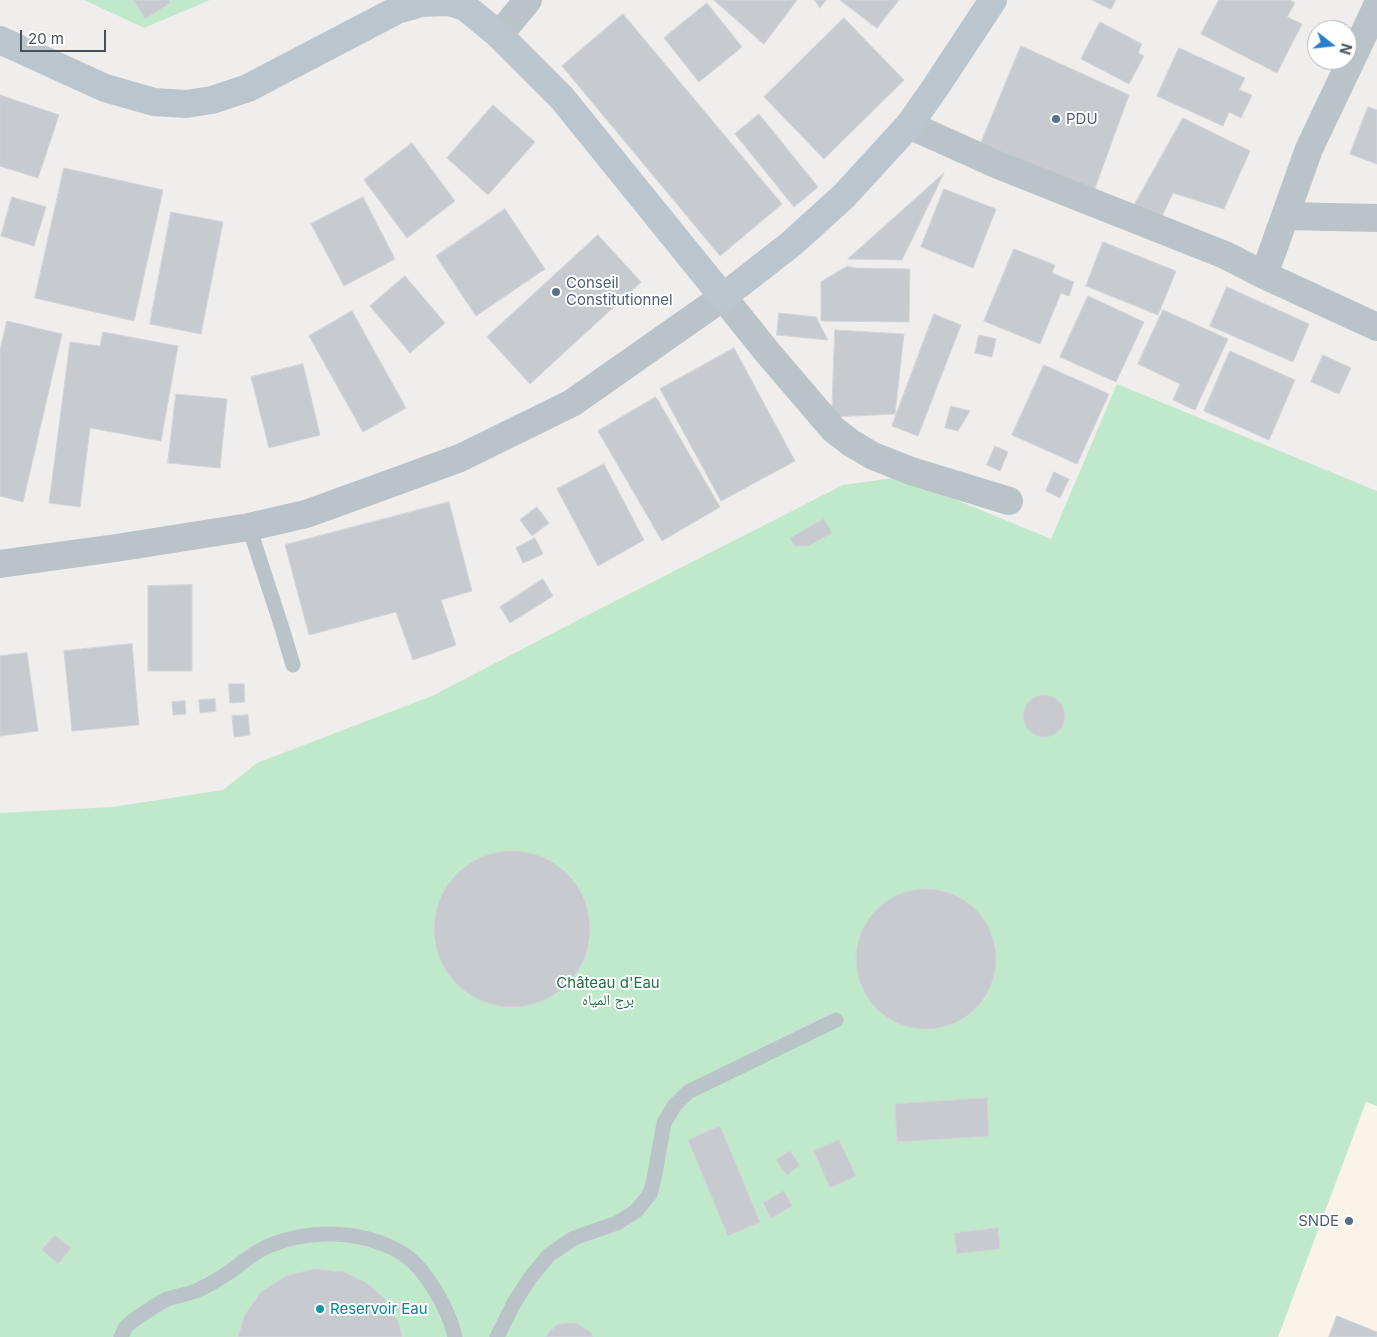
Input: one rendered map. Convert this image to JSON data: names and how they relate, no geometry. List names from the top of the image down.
{
  "parks": ["Château d'Eau برج المياه"],
  "places": [
    "PDU",
    "Conseil Constitutionnel",
    "SNDE",
    "Reservoir Eau"
  ],
  "scale_bar": "20 m",
  "north": "right"
}
